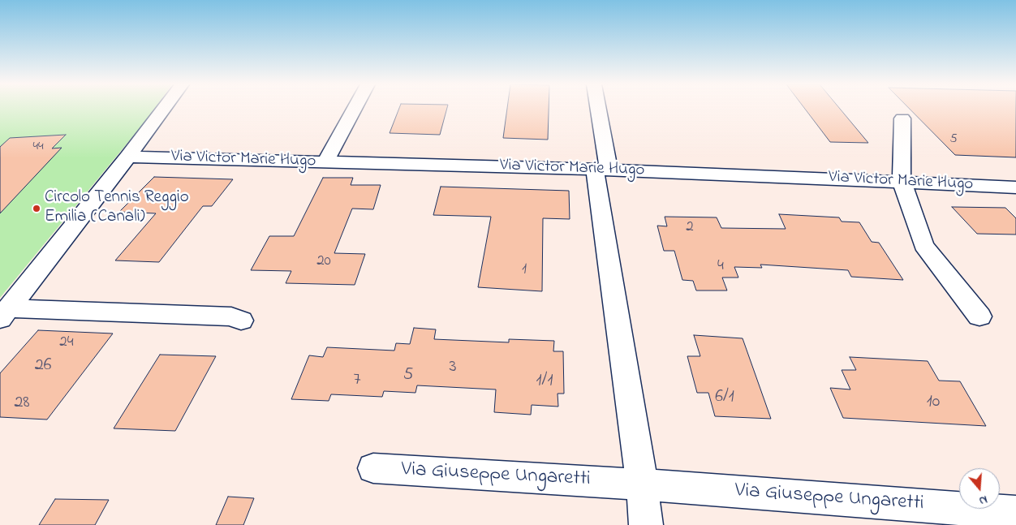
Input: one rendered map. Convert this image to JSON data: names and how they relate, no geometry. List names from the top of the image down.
{
  "streets": {
    "street": ["Via Victor Marie Hugo", "Via Giuseppe Ungaretti"]
  },
  "places": ["Circolo Tennis Reggio Emilia (Canali)"],
  "house_numbers": [
    "5",
    "44",
    "2",
    "20",
    "4",
    "1",
    "24",
    "26",
    "3",
    "5",
    "7",
    "1/1",
    "6/1",
    "10",
    "28"
  ],
  "north": "bottom"
}
